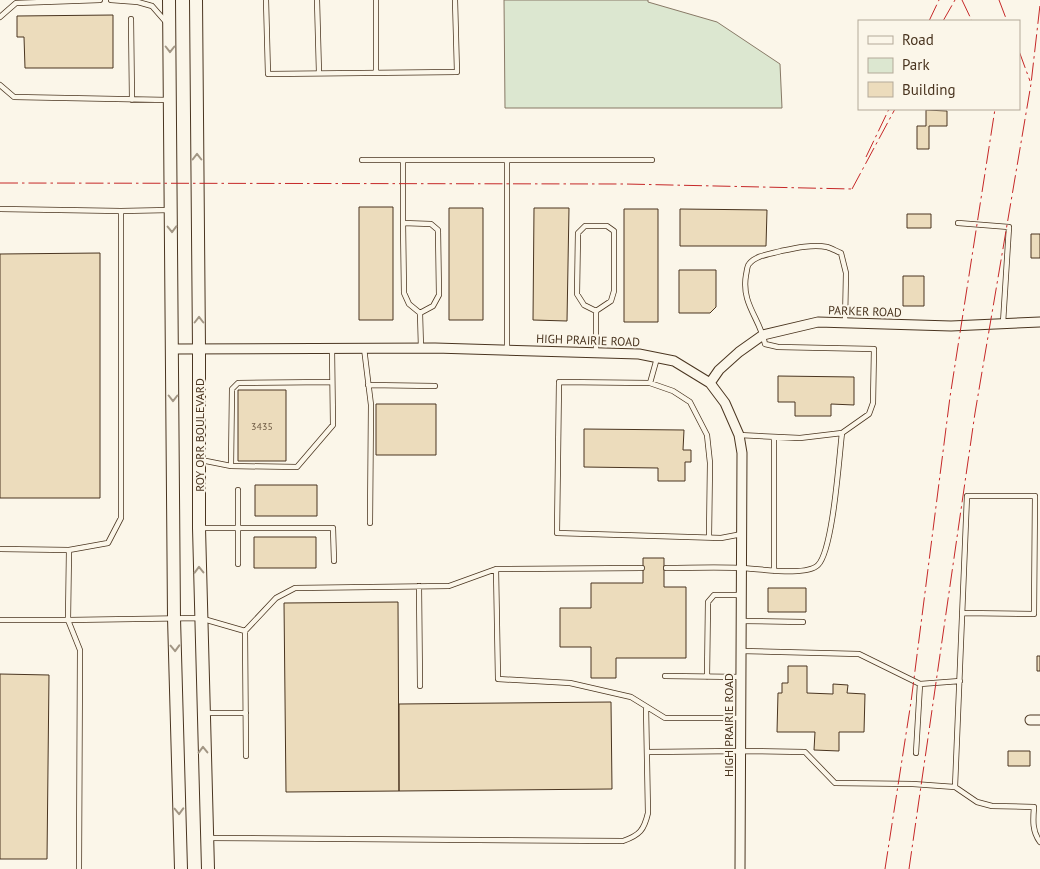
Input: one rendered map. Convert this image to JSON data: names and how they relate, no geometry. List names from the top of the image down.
{
  "streets": {
    "main road": ["ROY ORR BOULEVARD"],
    "street": ["PARKER ROAD", "HIGH PRAIRIE ROAD"]
  },
  "crossings": [
    ["PARKER ROAD", "HIGH PRAIRIE ROAD"],
    ["HIGH PRAIRIE ROAD", "ROY ORR BOULEVARD"]
  ],
  "house_numbers": ["3435"],
  "legend": ["Road", "Park", "Building"]
}
